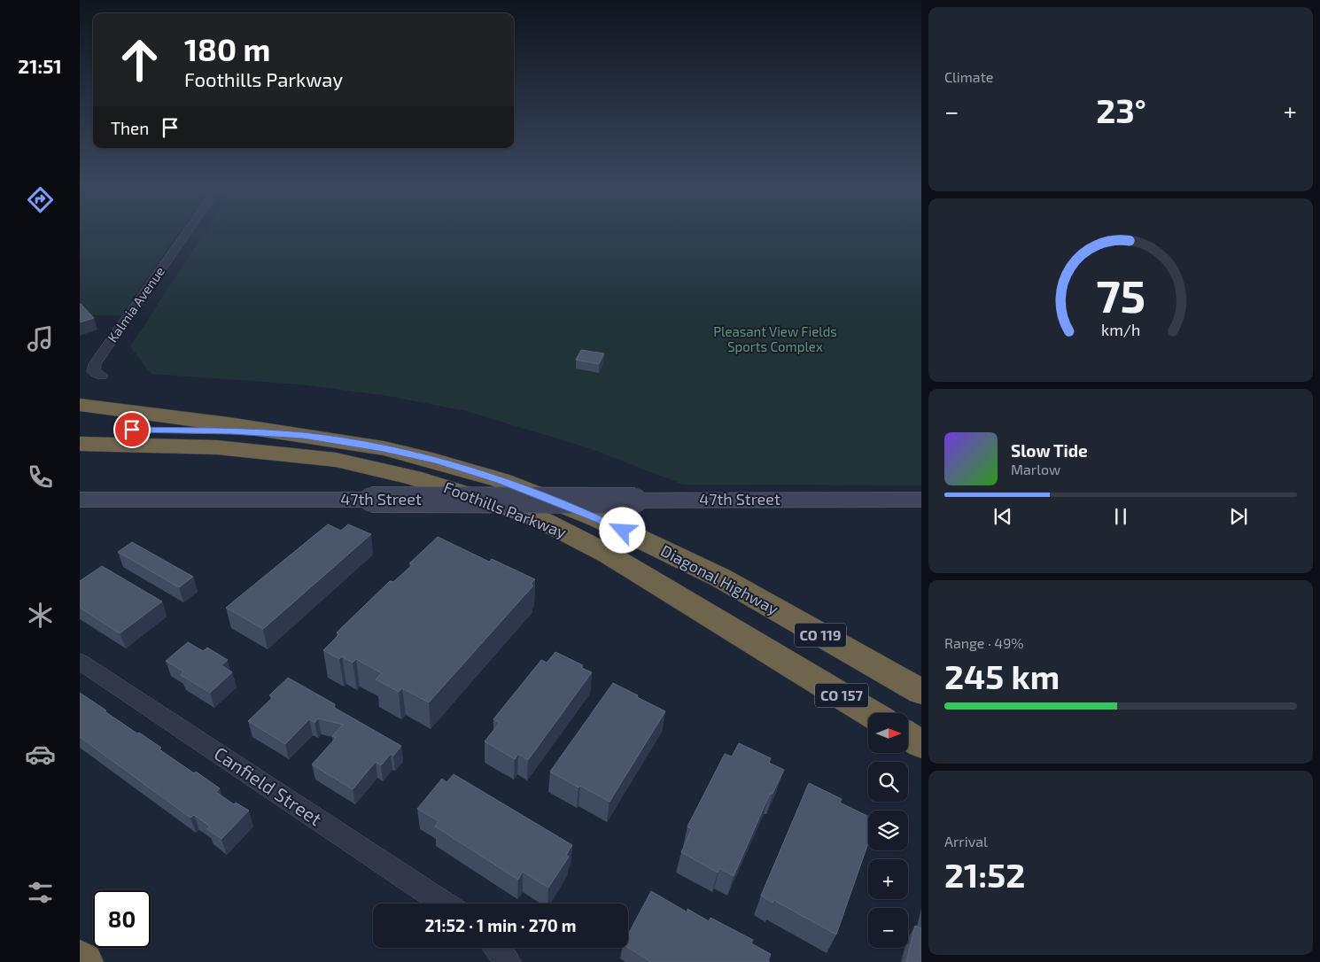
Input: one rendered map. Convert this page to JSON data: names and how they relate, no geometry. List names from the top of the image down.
{
  "streets": {
    "highway": [
      "Foothills Parkway",
      "Diagonal Highway",
      "CO 119",
      "CO 157"
    ],
    "street": ["Kalmia Avenue", "47th Street", "Canfield Street"]
  },
  "crossings": [
    ["Diagonal Highway", "CO 119"]
  ],
  "parks": ["Pleasant View Fields Sports Complex"],
  "north": "right",
  "page": {
    "tabs": "21:51",
    "tile": [
      "Climate",
      ["Range · 49%", "245 km"],
      ["Arrival", "21:52"]
    ],
    "turn": ["180 m", "Foothills Parkway"],
    "heat": ["−", "23°", "+"],
    "then": "Then",
    "song": ["Slow Tide", "Marlow"],
    "map_buttons": ["+", "−"],
    "limit": "80",
    "trip": "21:52 · 1 min · 270 m",
    "gauge": ["75", "km/h"]
  }
}
